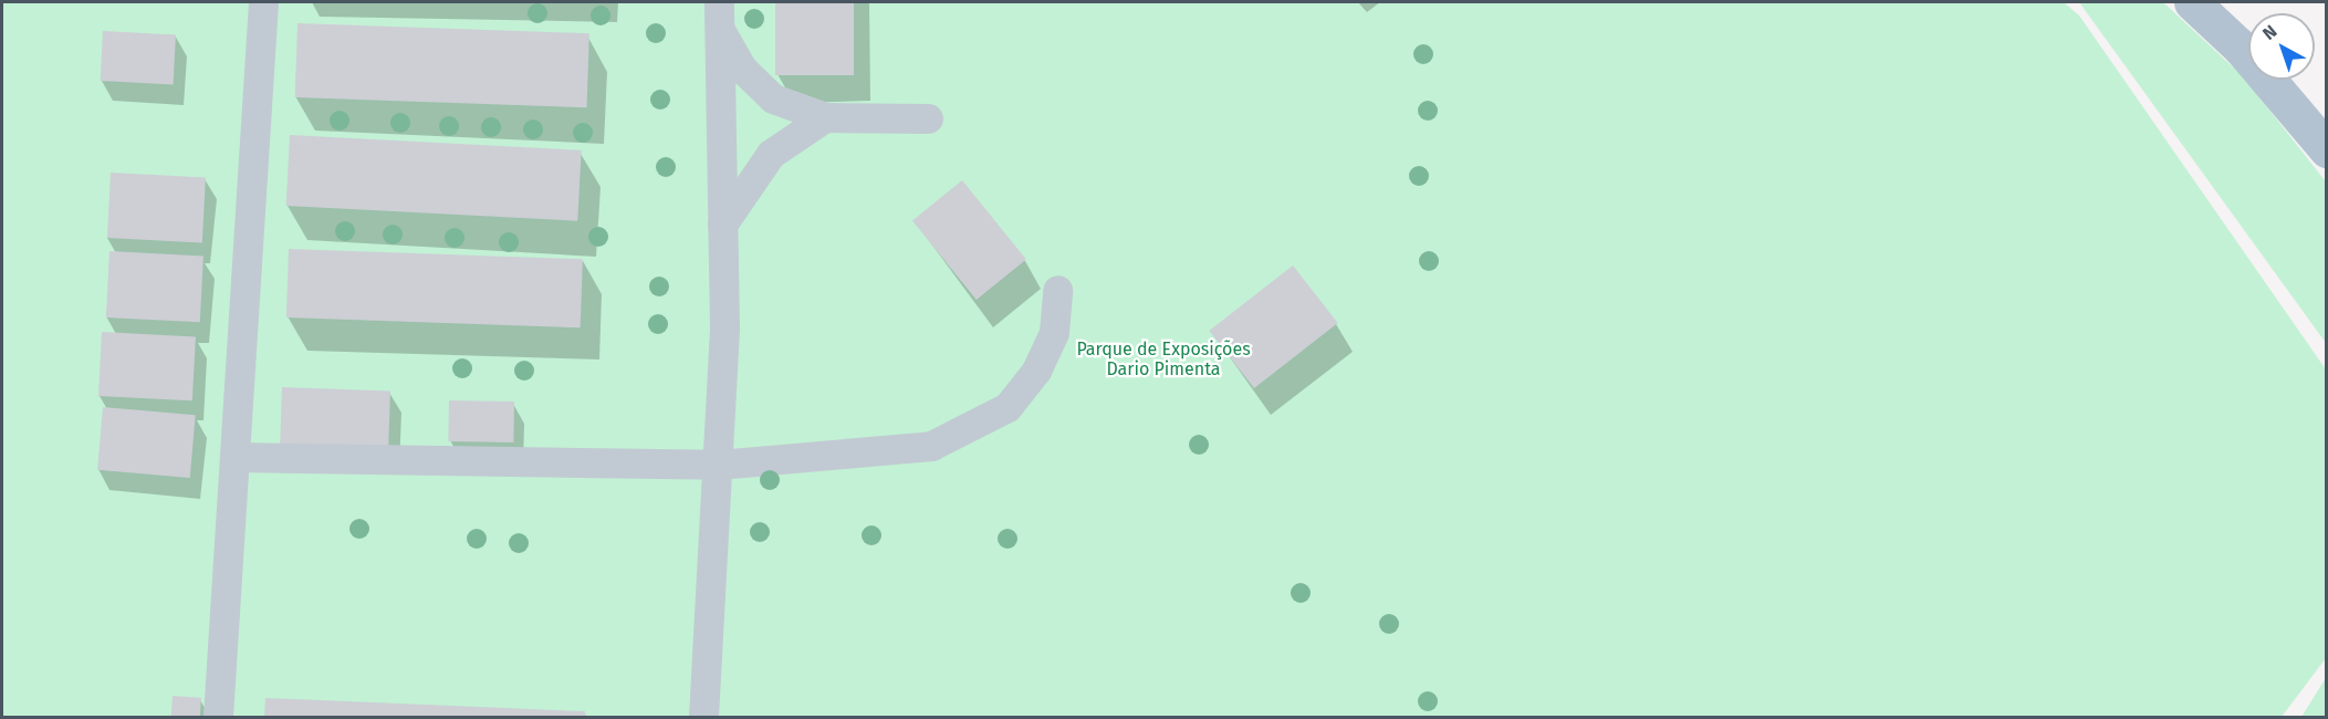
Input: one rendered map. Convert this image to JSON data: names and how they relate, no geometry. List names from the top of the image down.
{
  "parks": ["Parque de Exposições Dario Pimenta"],
  "north": "top left"
}
